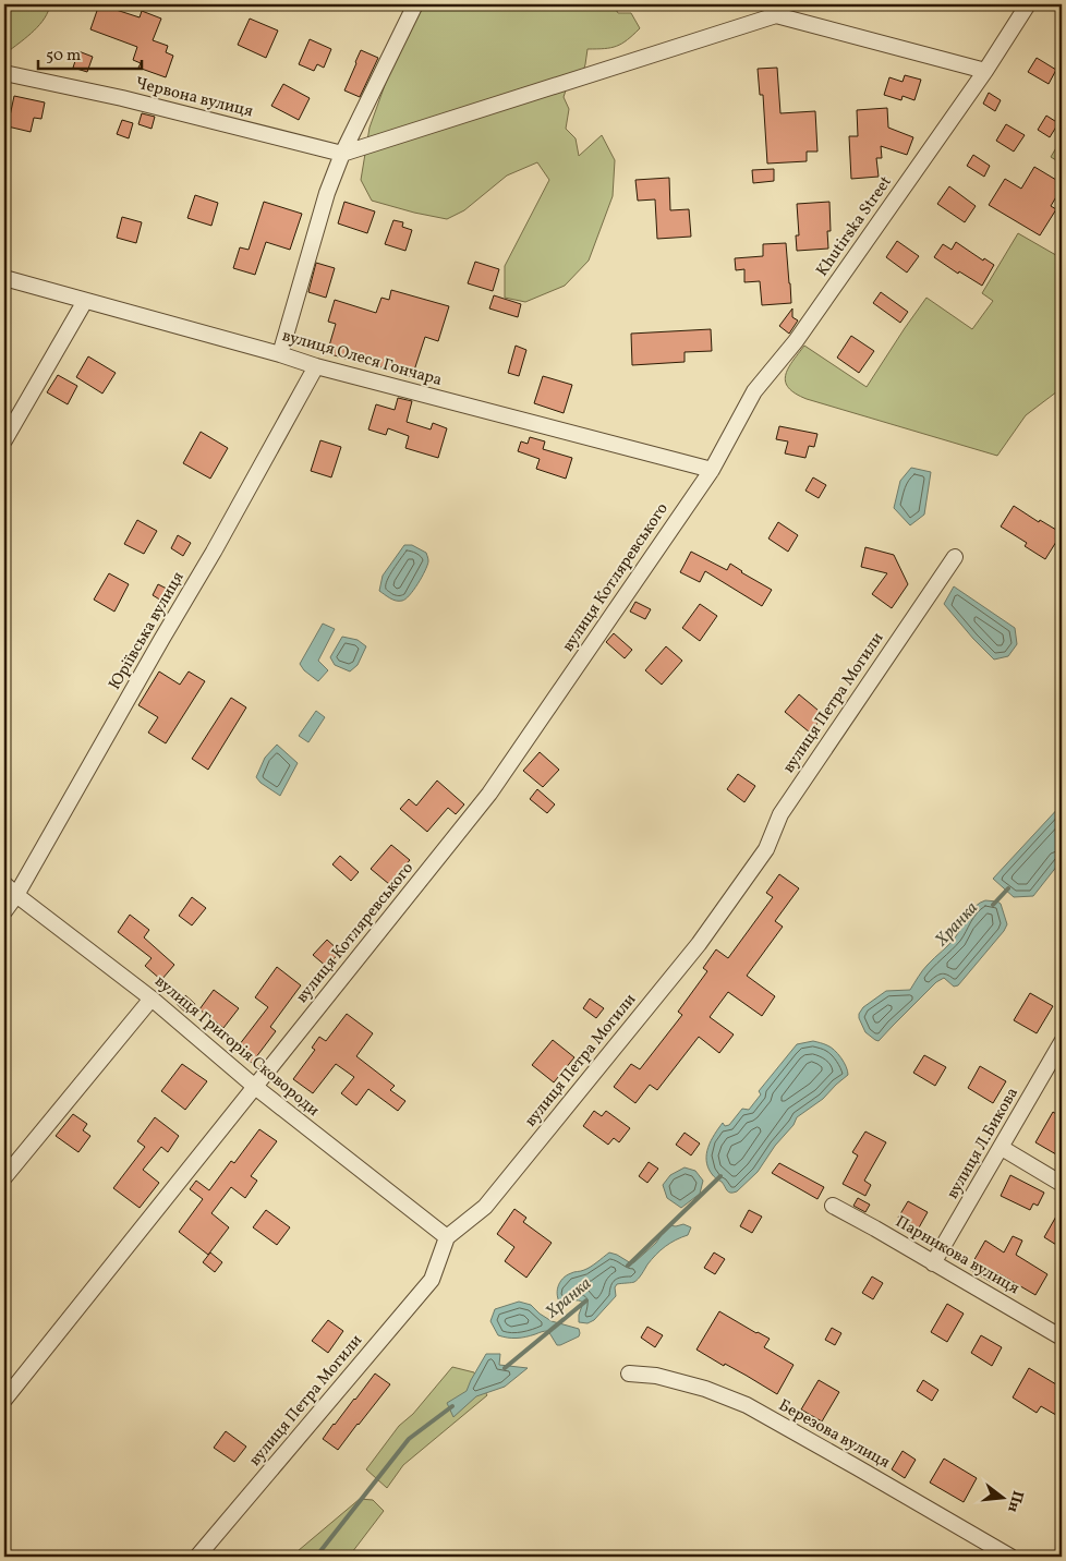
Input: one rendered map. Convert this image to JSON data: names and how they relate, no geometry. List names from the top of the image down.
{
  "streets": {
    "street": [
      "Червона вулиця",
      "Khutirska Street",
      "вулиця Олеся Гончара",
      "вулиця Котляревського",
      "Юріївська вулиця",
      "вулиця Петра Могили",
      "вулиця Григорія Сковороди",
      "вулиця Л.Бикова",
      "Парникова вулиця",
      "Березова вулиця"
    ]
  },
  "crossings": [
    ["Khutirska Street", "вулиця Олеся Гончара"],
    ["Khutirska Street", "вулиця Котляревського"],
    ["вулиця Олеся Гончара", "вулиця Котляревського"],
    ["вулиця Олеся Гончара", "Юріївська вулиця"],
    ["вулиця Котляревського", "вулиця Григорія Сковороди"],
    ["Юріївська вулиця", "вулиця Григорія Сковороди"],
    ["вулиця Петра Могили", "вулиця Григорія Сковороди"],
    ["вулиця Л.Бикова", "Парникова вулиця"]
  ],
  "water": ["Хранка"],
  "scale_bar": "50 m",
  "north": "right"
}
